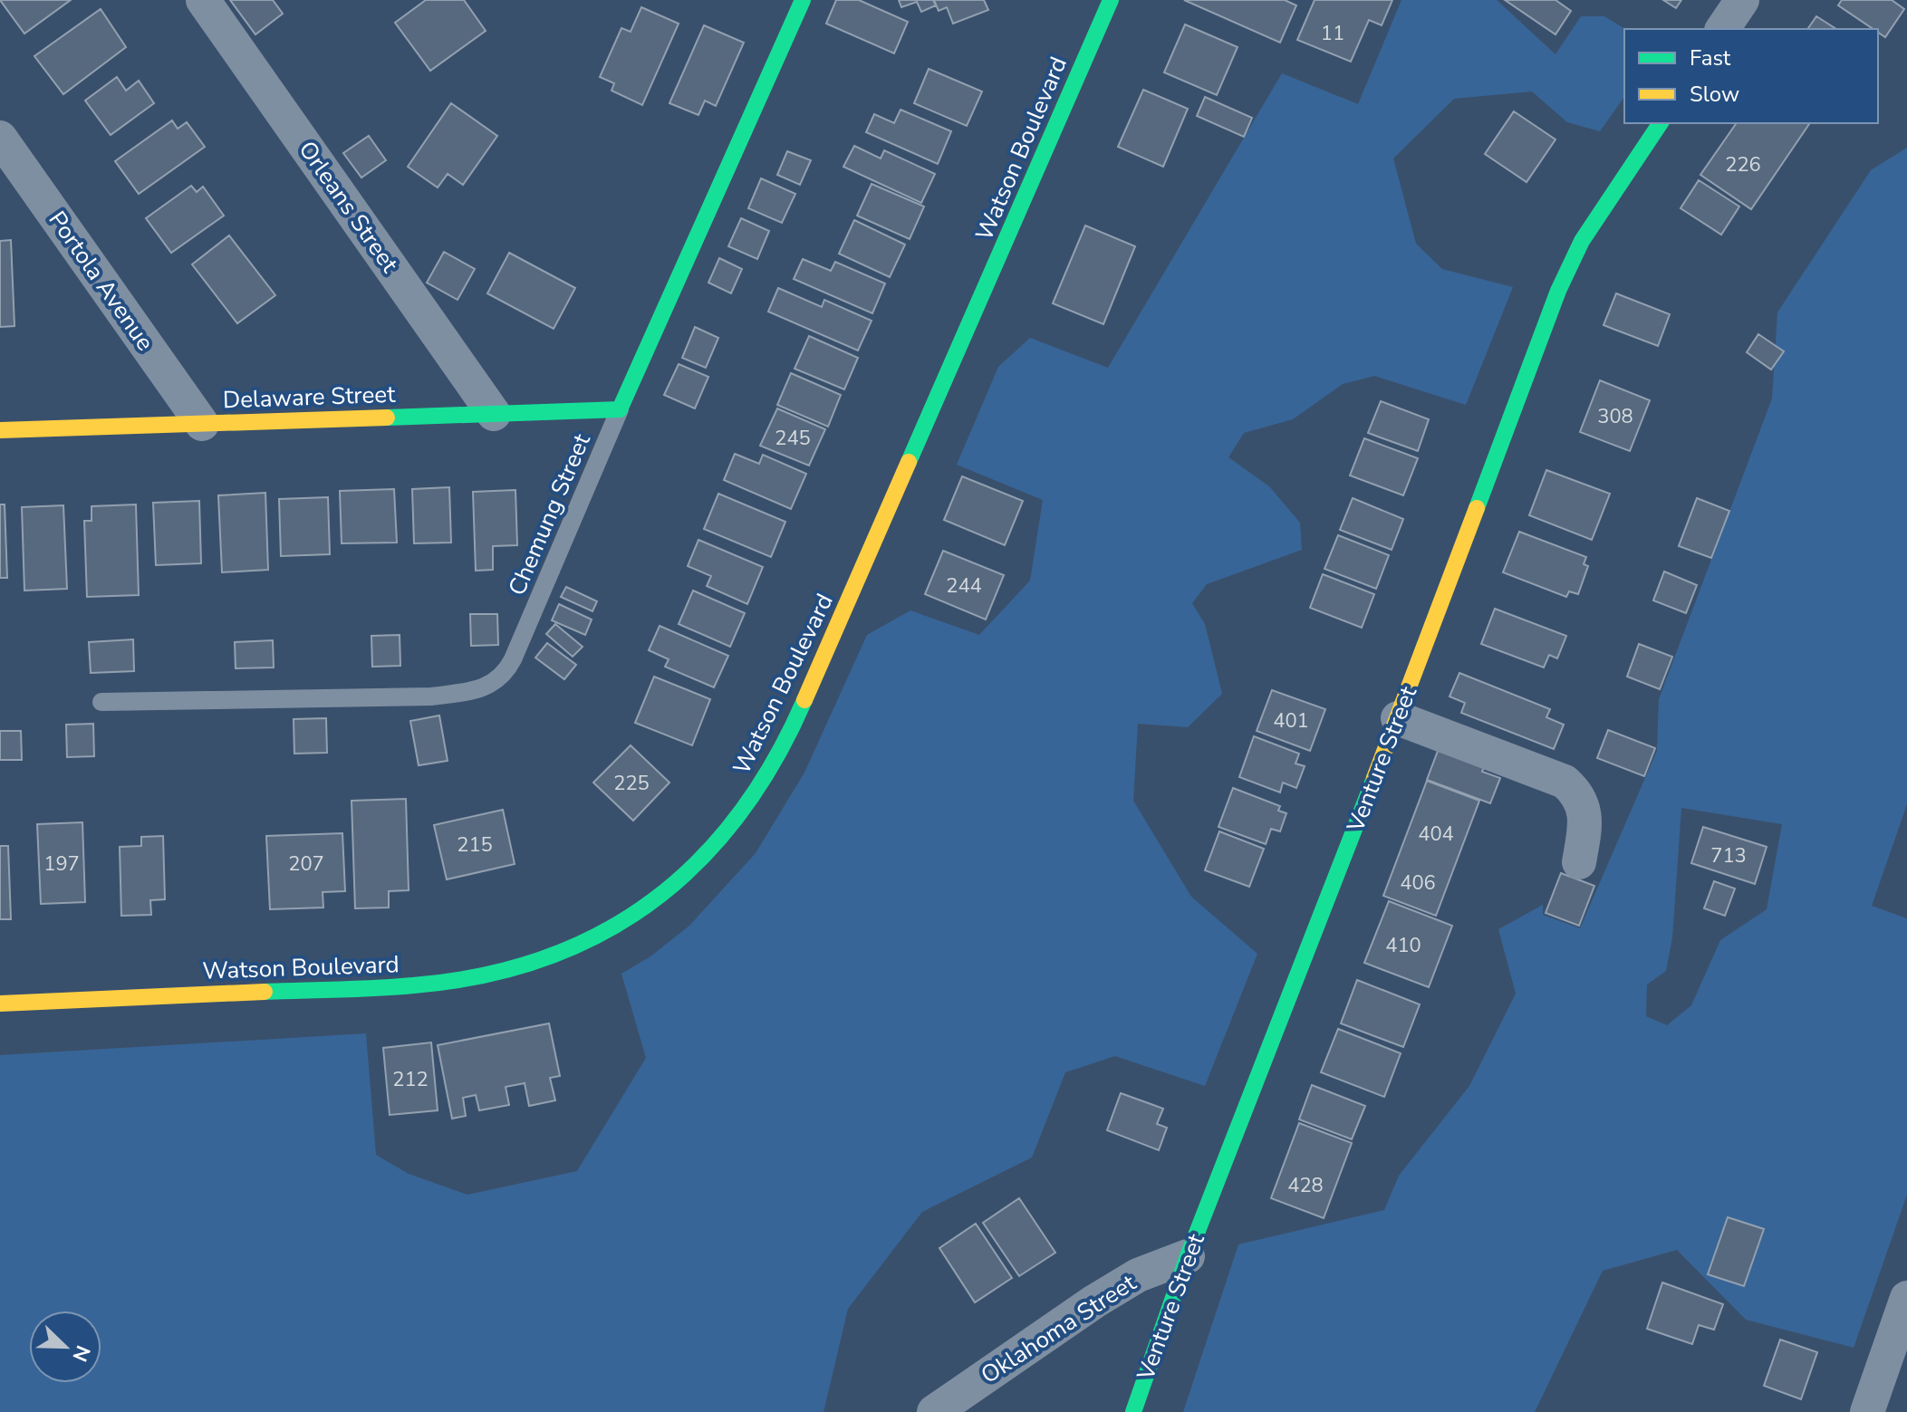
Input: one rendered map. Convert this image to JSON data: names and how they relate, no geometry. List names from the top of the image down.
{
  "streets": {
    "street": [
      "Watson Boulevard",
      "Orleans Street",
      "Portola Avenue",
      "Delaware Street",
      "Chemung Street",
      "Venture Street",
      "Oklahoma Street"
    ]
  },
  "crossings": [
    ["Orleans Street", "Delaware Street"],
    ["Portola Avenue", "Delaware Street"],
    ["Delaware Street", "Chemung Street"],
    ["Venture Street", "Oklahoma Street"]
  ],
  "house_numbers": [
    "11",
    "226",
    "308",
    "245",
    "244",
    "401",
    "225",
    "404",
    "215",
    "713",
    "197",
    "207",
    "406",
    "410",
    "212",
    "428"
  ],
  "legend": ["Fast", "Slow"],
  "north": "bottom right"
}
